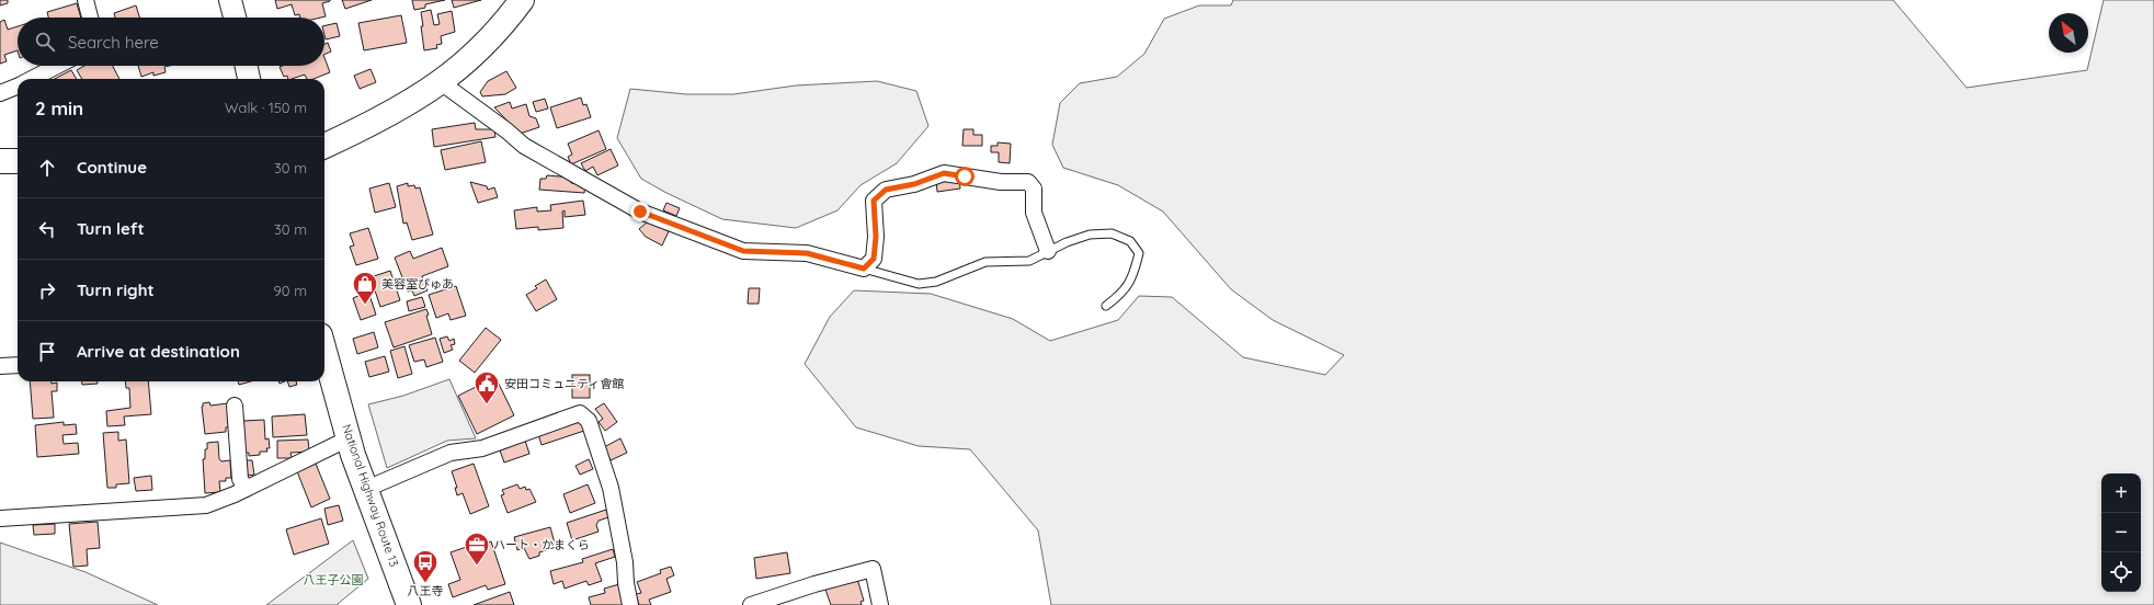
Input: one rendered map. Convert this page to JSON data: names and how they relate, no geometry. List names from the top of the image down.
{
  "streets": {
    "highway": ["National Highway Route 13"]
  },
  "parks": ["八王子公園"],
  "places": {
    "shop": ["美容室ぴゅあ"],
    "public building": ["安田コミュニティ會館"],
    "office": ["ハート・かまくら"],
    "bus stop": ["八王寺"]
  },
  "north": "top left",
  "page": {
    "search": "Search here",
    "heading": ["2 min", "Walk · 150 m"],
    "list": [
      ["Continue", "30 m"],
      ["Turn left", "30 m"],
      ["Turn right", "90 m"],
      "Arrive at destination"
    ],
    "map_buttons": ["+", "−"]
  }
}
